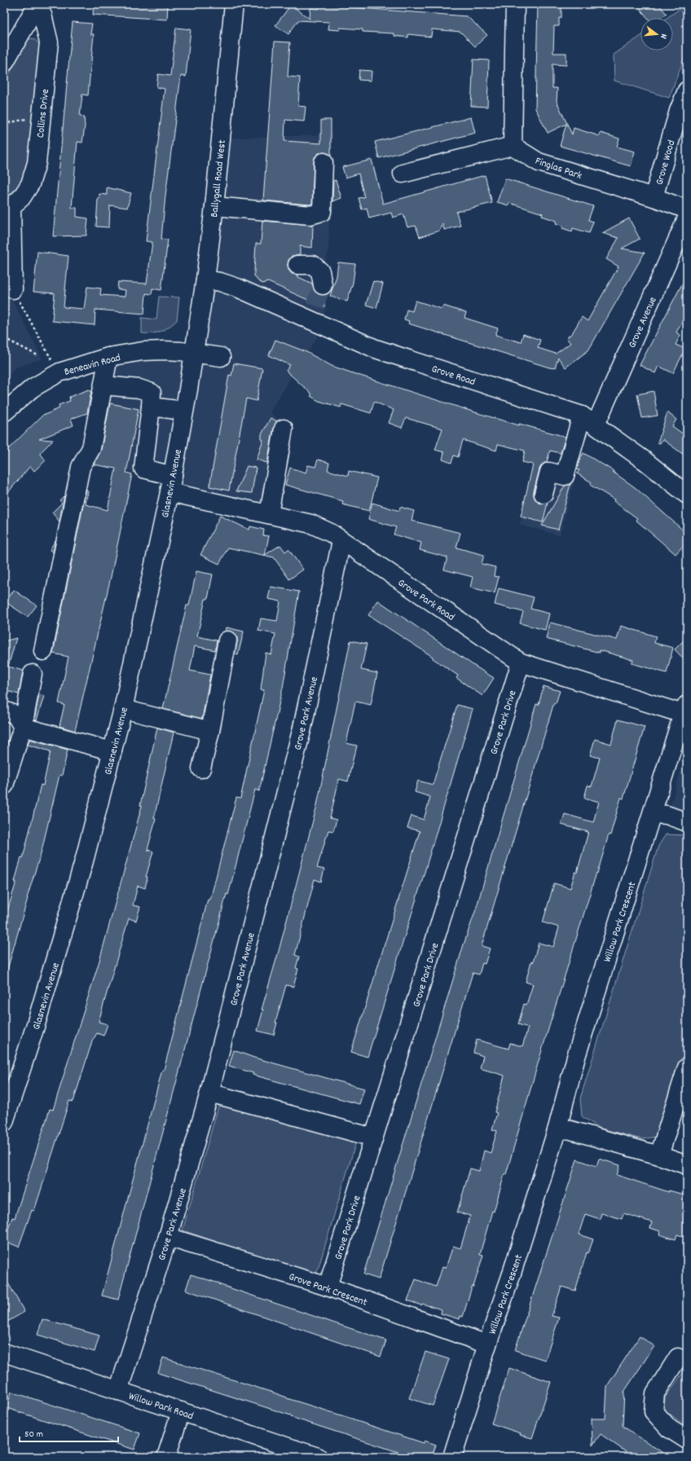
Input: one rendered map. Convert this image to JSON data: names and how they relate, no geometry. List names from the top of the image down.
{
  "streets": {
    "street": [
      "Collins Drive",
      "Grove Wood",
      "Finglas Park",
      "Ballygall Road West",
      "Grove Avenue",
      "Beneavin Road",
      "Grove Road",
      "Glasnevin Avenue",
      "Grove Park Road",
      "Grove Park Avenue",
      "Grove Park Drive",
      "Willow Park Crescent",
      "Grove Park Crescent",
      "Willow Park Road"
    ]
  },
  "crossings": [
    ["Grove Wood", "Finglas Park"],
    ["Ballygall Road West", "Beneavin Road"],
    ["Ballygall Road West", "Grove Road"],
    ["Ballygall Road West", "Glasnevin Avenue"],
    ["Grove Avenue", "Grove Road"],
    ["Beneavin Road", "Glasnevin Avenue"],
    ["Glasnevin Avenue", "Grove Park Road"],
    ["Grove Park Road", "Grove Park Avenue"],
    ["Grove Park Road", "Grove Park Drive"],
    ["Grove Park Road", "Willow Park Crescent"],
    ["Grove Park Avenue", "Grove Park Crescent"],
    ["Grove Park Avenue", "Willow Park Road"],
    ["Grove Park Drive", "Grove Park Crescent"],
    ["Willow Park Crescent", "Grove Park Crescent"]
  ],
  "scale_bar": "50 m",
  "north": "right"
}
